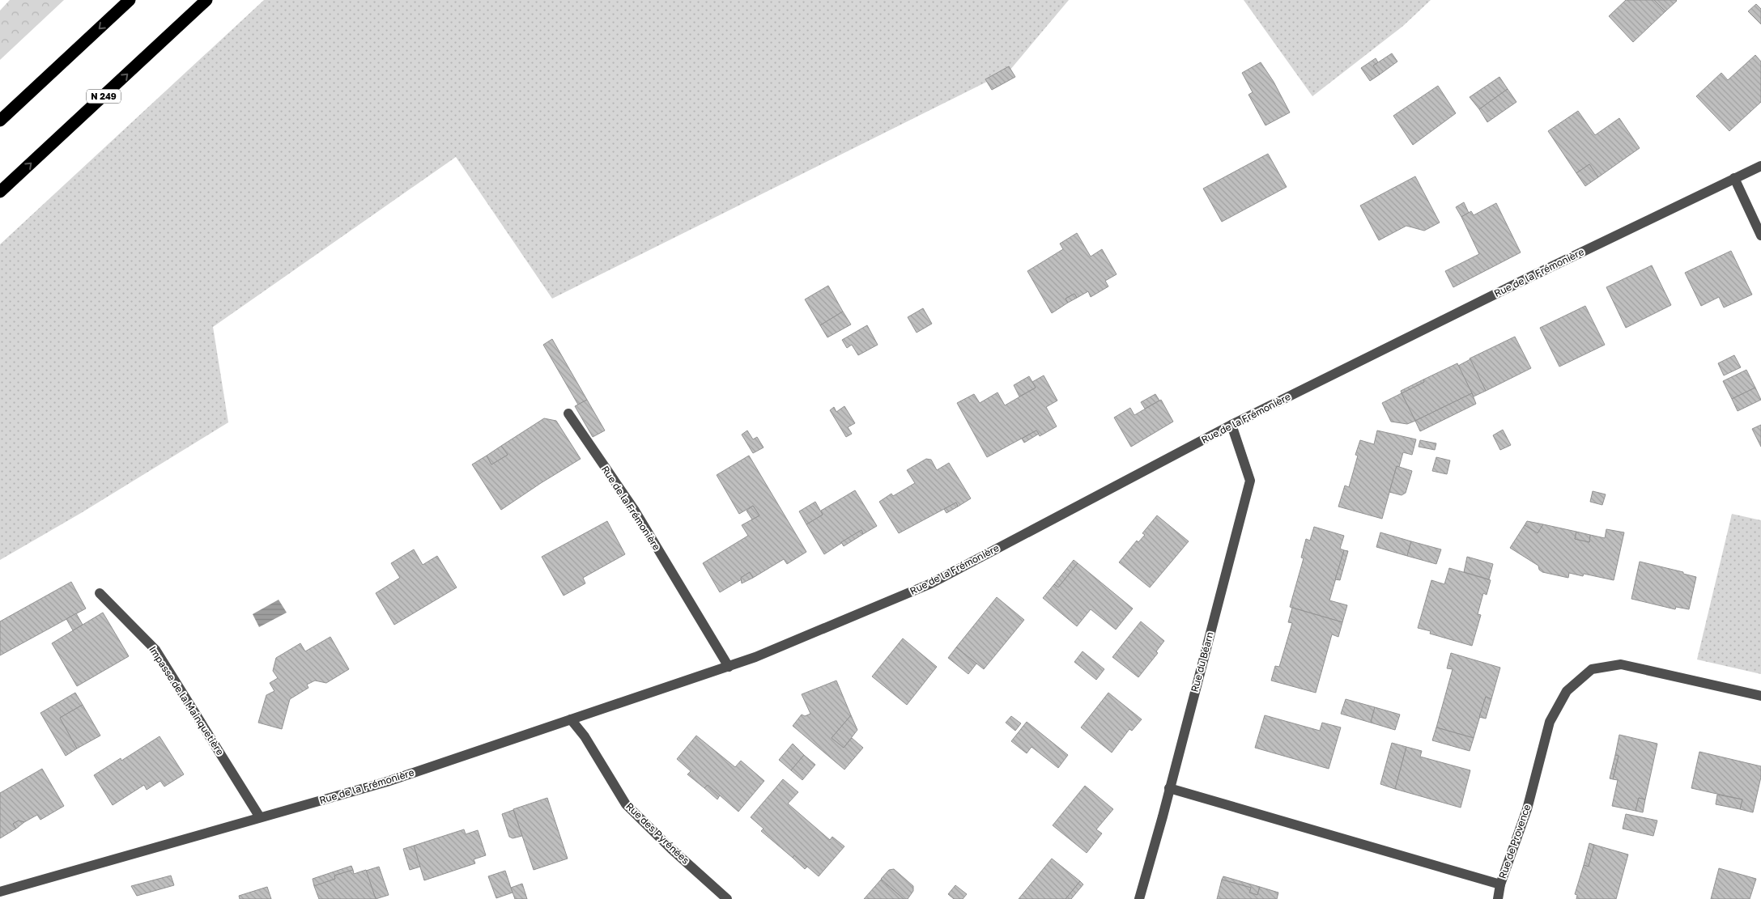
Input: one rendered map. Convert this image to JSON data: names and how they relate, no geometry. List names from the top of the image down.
{
  "streets": {
    "highway": ["N 249"],
    "street": [
      "Rue de la Frémonière",
      "Rue du Béarn",
      "Impasse de la Mainquetière",
      "Rue des Pyrénées",
      "Rue de Provence"
    ]
  },
  "crossings": [
    ["Rue de la Frémonière", "Rue du Béarn"],
    ["Rue de la Frémonière", "Impasse de la Mainquetière"],
    ["Rue de la Frémonière", "Rue des Pyrénées"],
    ["Rue du Béarn", "Rue de Provence"]
  ]
}
